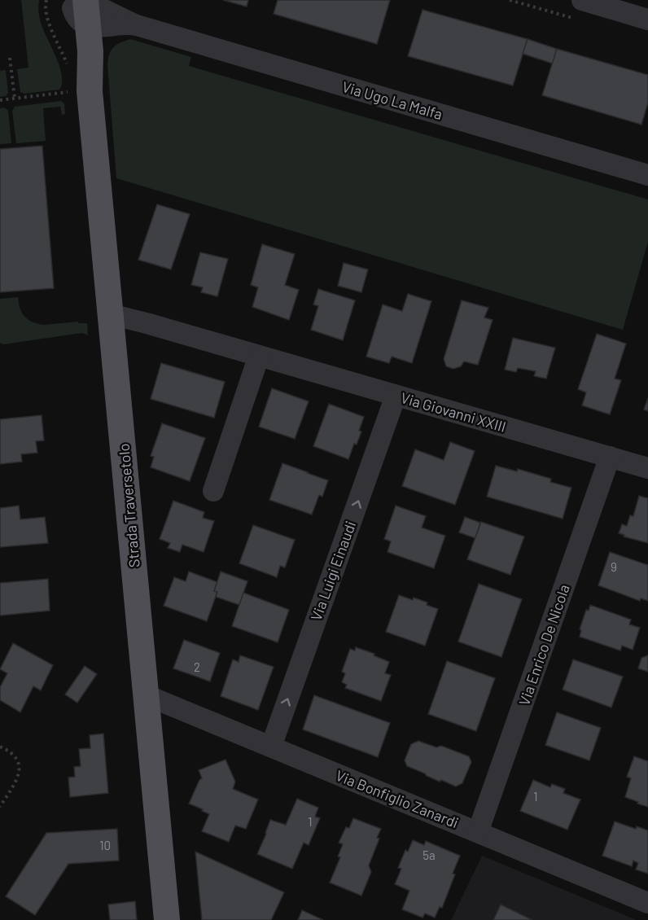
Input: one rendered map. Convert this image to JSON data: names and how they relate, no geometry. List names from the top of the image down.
{
  "streets": {
    "main road": ["Strada Traversetolo"],
    "street": [
      "Via Ugo La Malfa",
      "Via Giovanni XXIII",
      "Via Luigi Einaudi",
      "Via Enrico De Nicola",
      "Via Bonfiglio Zanardi"
    ]
  },
  "crossings": [
    ["Via Ugo La Malfa", "Strada Traversetolo"],
    ["Via Giovanni XXIII", "Strada Traversetolo"],
    ["Via Giovanni XXIII", "Via Luigi Einaudi"],
    ["Via Giovanni XXIII", "Via Enrico De Nicola"],
    ["Strada Traversetolo", "Via Bonfiglio Zanardi"],
    ["Via Luigi Einaudi", "Via Bonfiglio Zanardi"],
    ["Via Enrico De Nicola", "Via Bonfiglio Zanardi"]
  ],
  "house_numbers": [
    "9",
    "2",
    "1",
    "1",
    "10",
    "5a"
  ]
}
